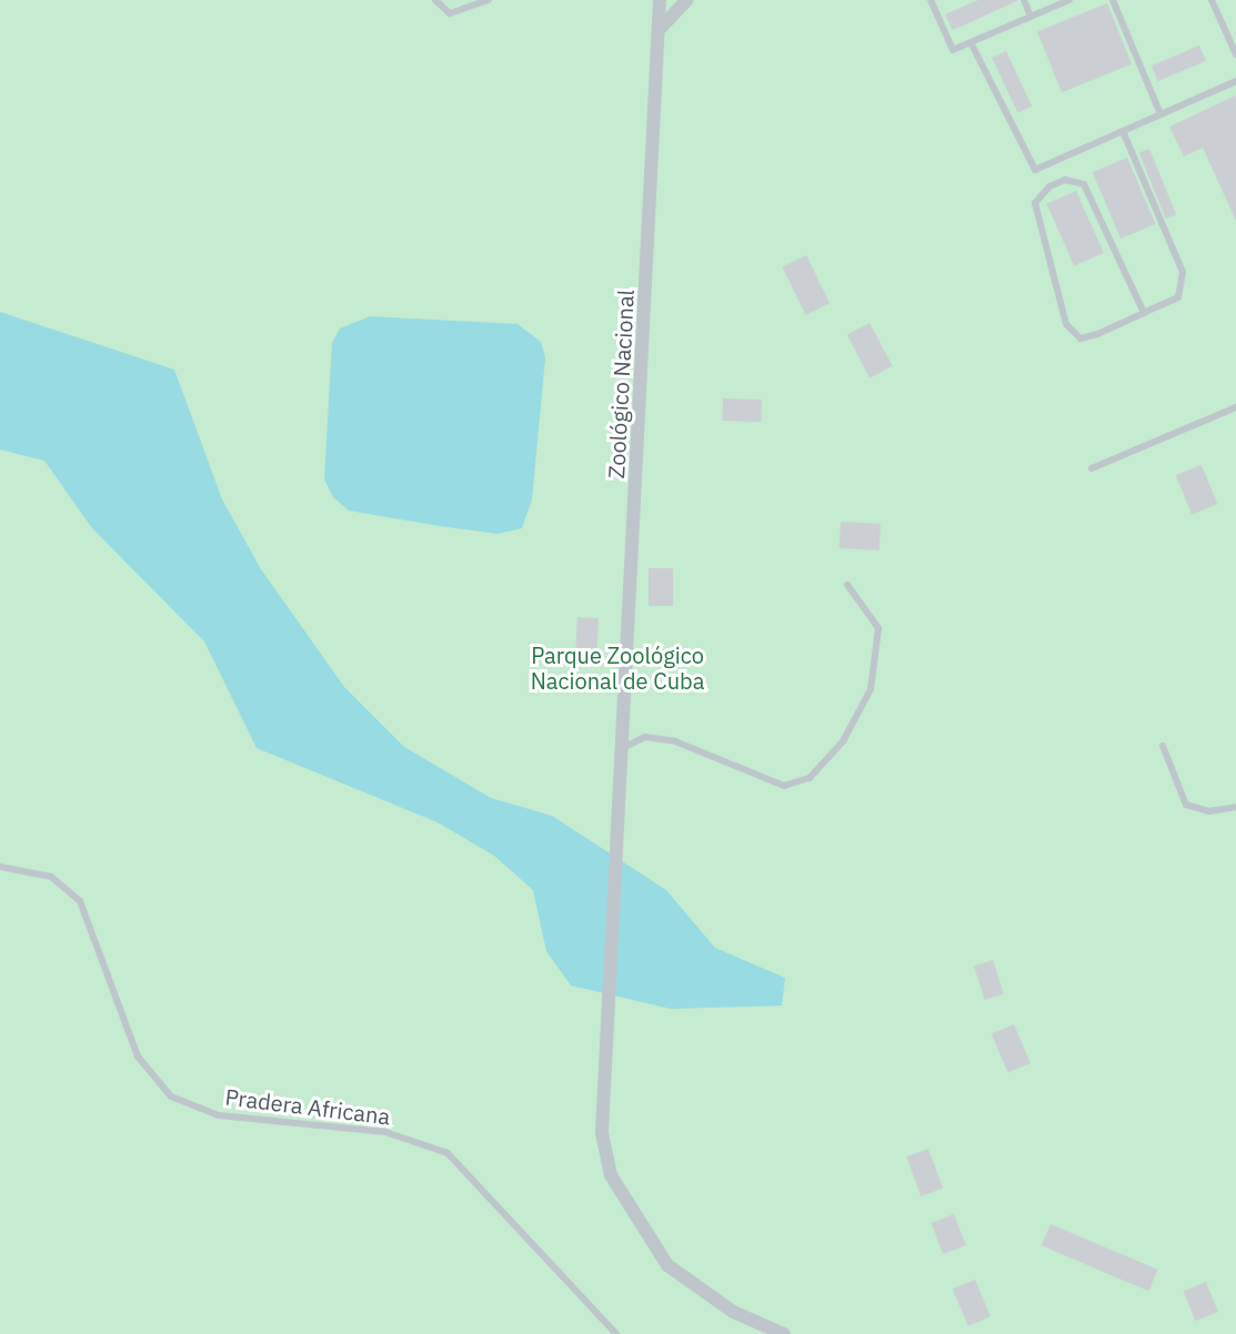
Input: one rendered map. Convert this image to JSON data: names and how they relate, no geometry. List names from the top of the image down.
{
  "streets": {
    "street": ["Zoológico Nacional"],
    "lane": ["Pradera Africana"]
  },
  "parks": ["Parque Zoológico Nacional de Cuba"]
}
